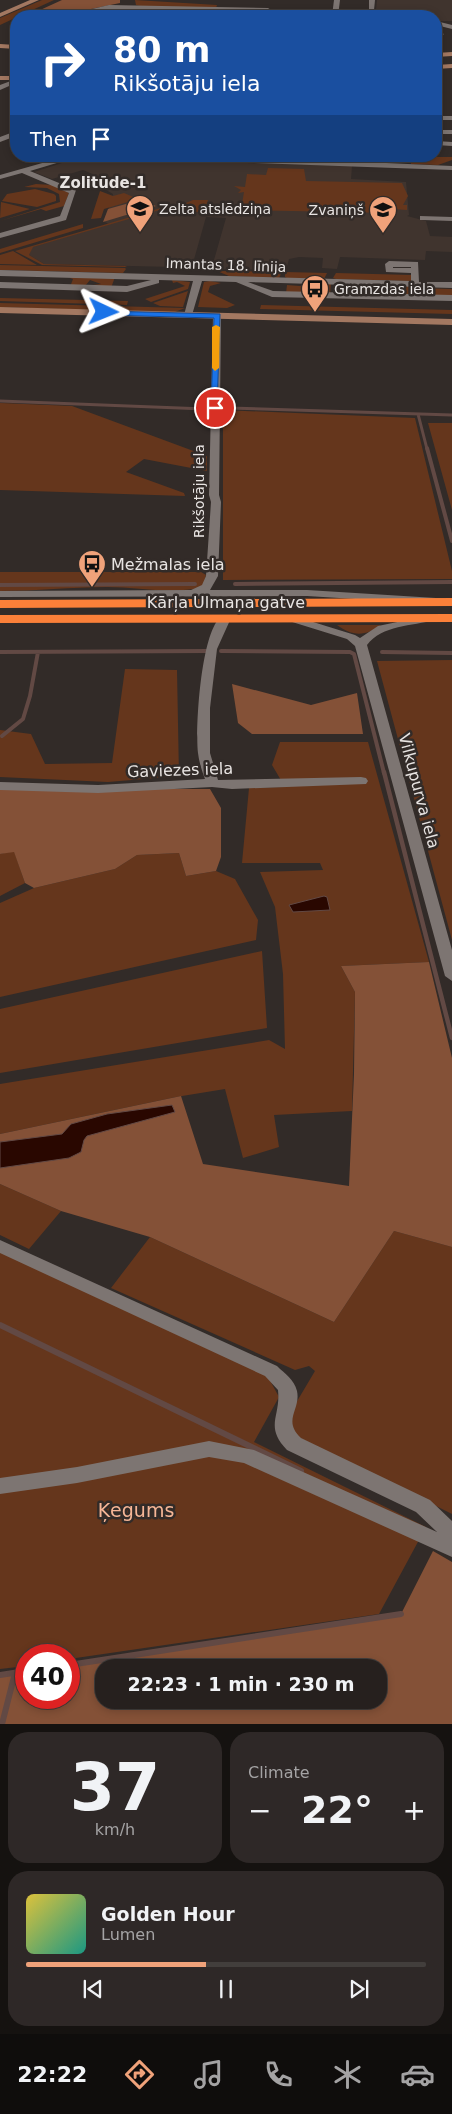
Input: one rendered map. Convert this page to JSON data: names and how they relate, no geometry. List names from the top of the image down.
{
  "streets": {
    "highway": ["Kārļa Ulmaņa gatve"],
    "street": [
      "Imantas 18. līnija",
      "Rikšotāju iela",
      "Gaviezes iela",
      "Vilkupurva iela"
    ]
  },
  "districts": ["Zolitūde-1"],
  "parks": ["Ķegums"],
  "places": {
    "school or university": ["Zelta atslēdziņa", "Zvaniņš"],
    "bus stop": ["Gramzdas iela", "Mežmalas iela"]
  },
  "page": {
    "turn": ["80 m", "Rikšotāju iela"],
    "then": "Then",
    "limit": "40",
    "trip": "22:23 · 1 min · 230 m",
    "tile": [
      ["37", "km/h"],
      "Climate"
    ],
    "heat": ["−", "22°", "+"],
    "song": ["Golden Hour", "Lumen"],
    "tabs": "22:22"
  }
}
